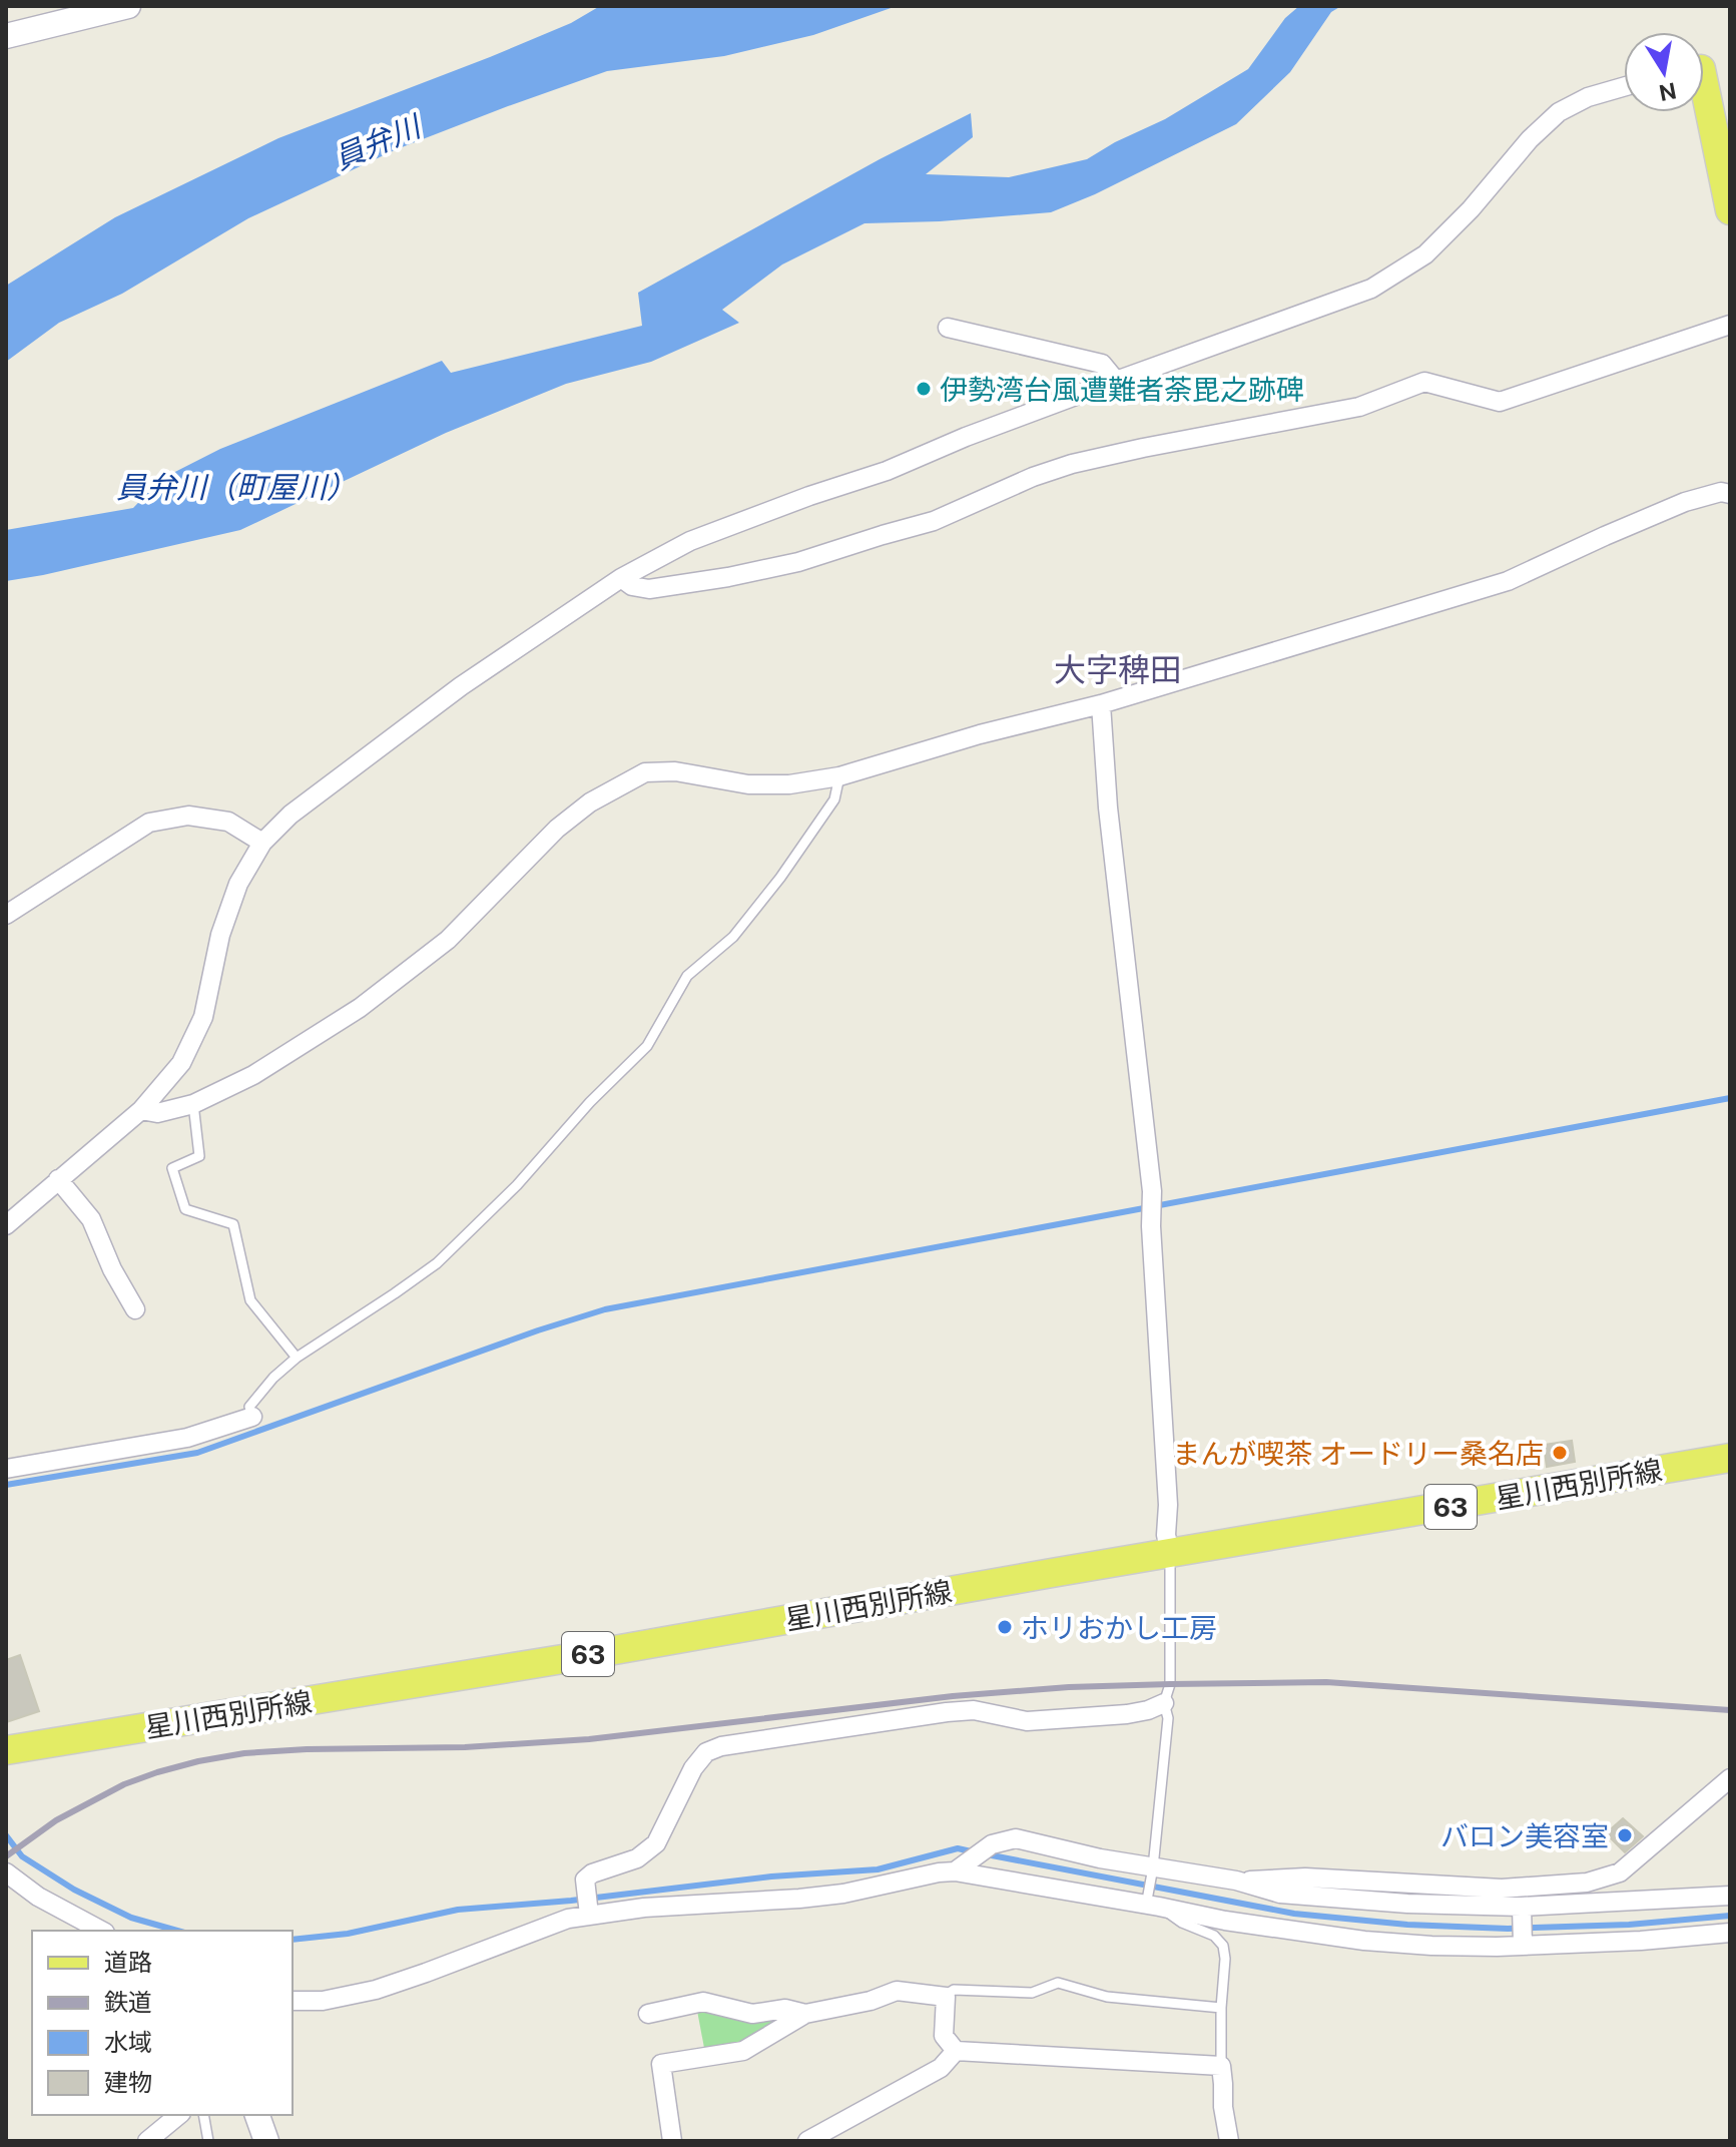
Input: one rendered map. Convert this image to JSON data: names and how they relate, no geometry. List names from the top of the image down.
{
  "streets": {
    "main road": ["星川西別所線", "63"]
  },
  "districts": ["大字稗田"],
  "water": ["員弁川", "員弁川（町屋川）"],
  "places": [
    "伊勢湾台風遭難者荼毘之跡碑",
    "まんが喫茶 オードリー桑名店",
    "ホリおかし工房",
    "バロン美容室"
  ],
  "legend": [
    "道路",
    "鉄道",
    "水域",
    "建物"
  ],
  "north": "bottom"
}
